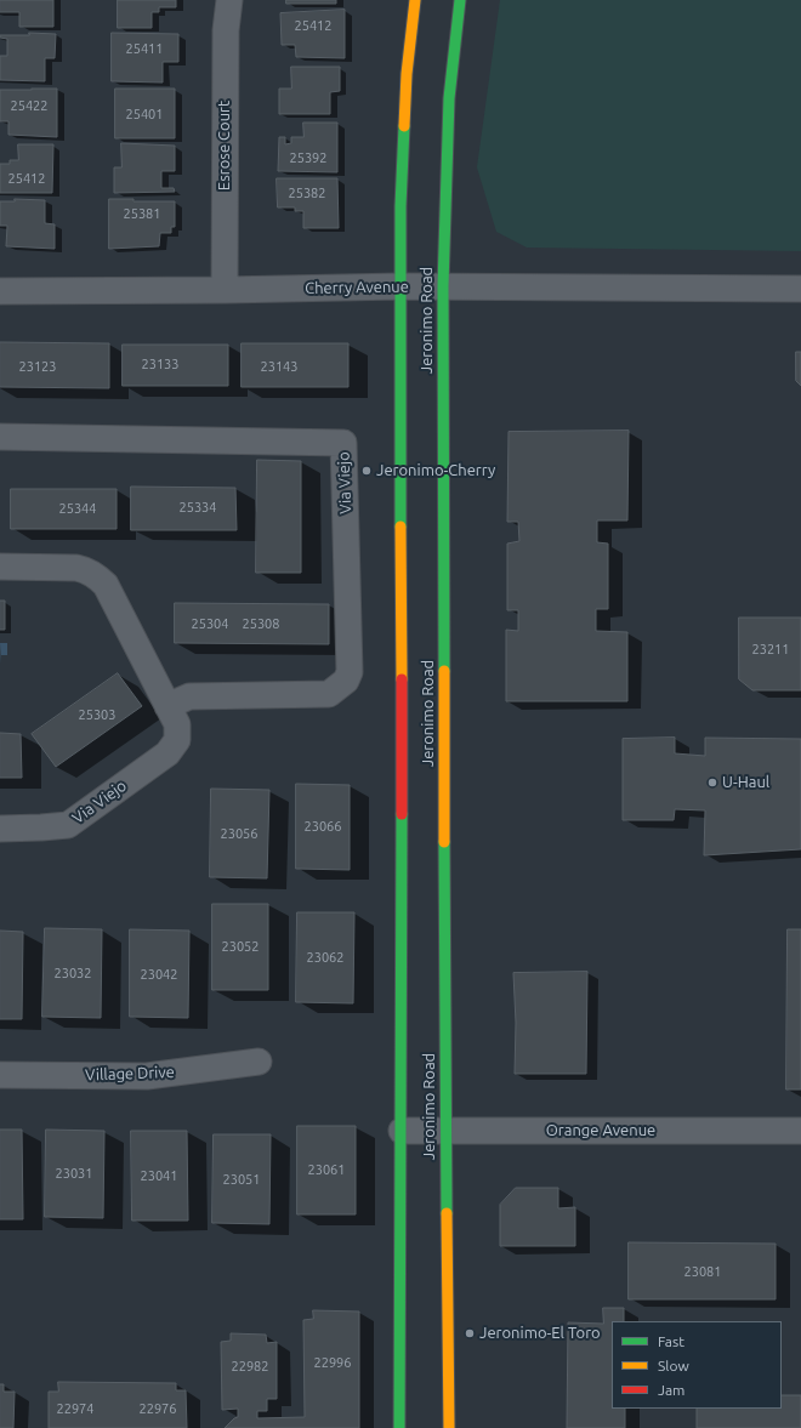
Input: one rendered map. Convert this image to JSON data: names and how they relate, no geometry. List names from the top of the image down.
{
  "streets": {
    "main road": ["Jeronimo Road"],
    "street": [
      "Esrose Court",
      "Cherry Avenue",
      "Via Viejo",
      "Village Drive",
      "Orange Avenue"
    ]
  },
  "crossings": [
    ["Esrose Court", "Cherry Avenue"],
    ["Cherry Avenue", "Jeronimo Road"],
    ["Jeronimo Road", "Orange Avenue"]
  ],
  "places": ["Jeronimo-Cherry", "U-Haul", "Jeronimo-El Toro"],
  "house_numbers": [
    "25412",
    "25411",
    "25422",
    "25401",
    "25392",
    "25412",
    "25382",
    "25381",
    "23133",
    "23123",
    "23143",
    "25334",
    "25344",
    "25304",
    "25308",
    "23211",
    "25303",
    "23066",
    "23056",
    "23052",
    "23062",
    "23032",
    "23042",
    "23061",
    "23031",
    "23041",
    "23051",
    "23081",
    "22996",
    "22982",
    "22974",
    "22976"
  ],
  "legend": ["Fast", "Slow", "Jam"]
}
